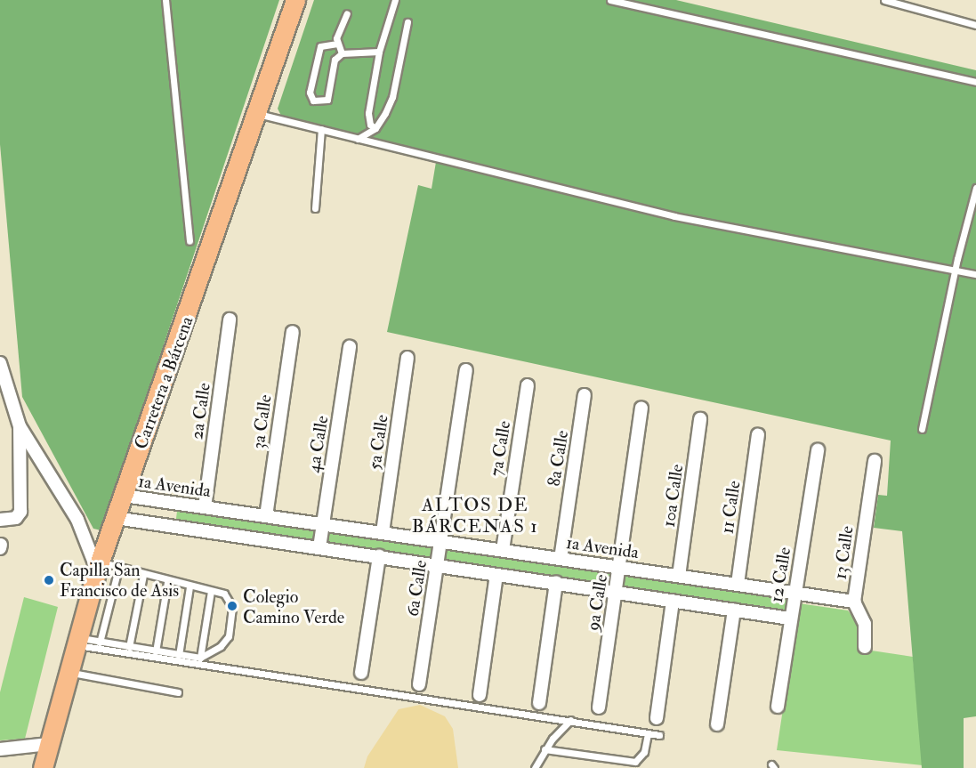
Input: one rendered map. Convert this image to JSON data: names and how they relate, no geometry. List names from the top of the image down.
{
  "streets": {
    "main road": ["Carretera a Bárcena"],
    "street": [
      "2a Calle",
      "3a Calle",
      "5a Calle",
      "4a Calle",
      "7a Calle",
      "8a Calle",
      "1a Avenida",
      "10a Calle",
      "11 Calle",
      "13 Calle",
      "12 Calle",
      "6a Calle",
      "9a Calle"
    ]
  },
  "crossings": [
    ["Carretera a Bárcena", "1a Avenida"],
    ["2a Calle", "1a Avenida"],
    ["3a Calle", "1a Avenida"],
    ["5a Calle", "1a Avenida"],
    ["4a Calle", "1a Avenida"],
    ["7a Calle", "1a Avenida"],
    ["8a Calle", "1a Avenida"],
    ["1a Avenida", "10a Calle"],
    ["1a Avenida", "11 Calle"],
    ["1a Avenida", "13 Calle"],
    ["1a Avenida", "12 Calle"],
    ["1a Avenida", "6a Calle"],
    ["1a Avenida", "9a Calle"]
  ],
  "districts": ["ALTOS DE BÁRCENAS 1"],
  "places": ["Capilla San Francisco de Asis", "Colegio Camino Verde"]
}
